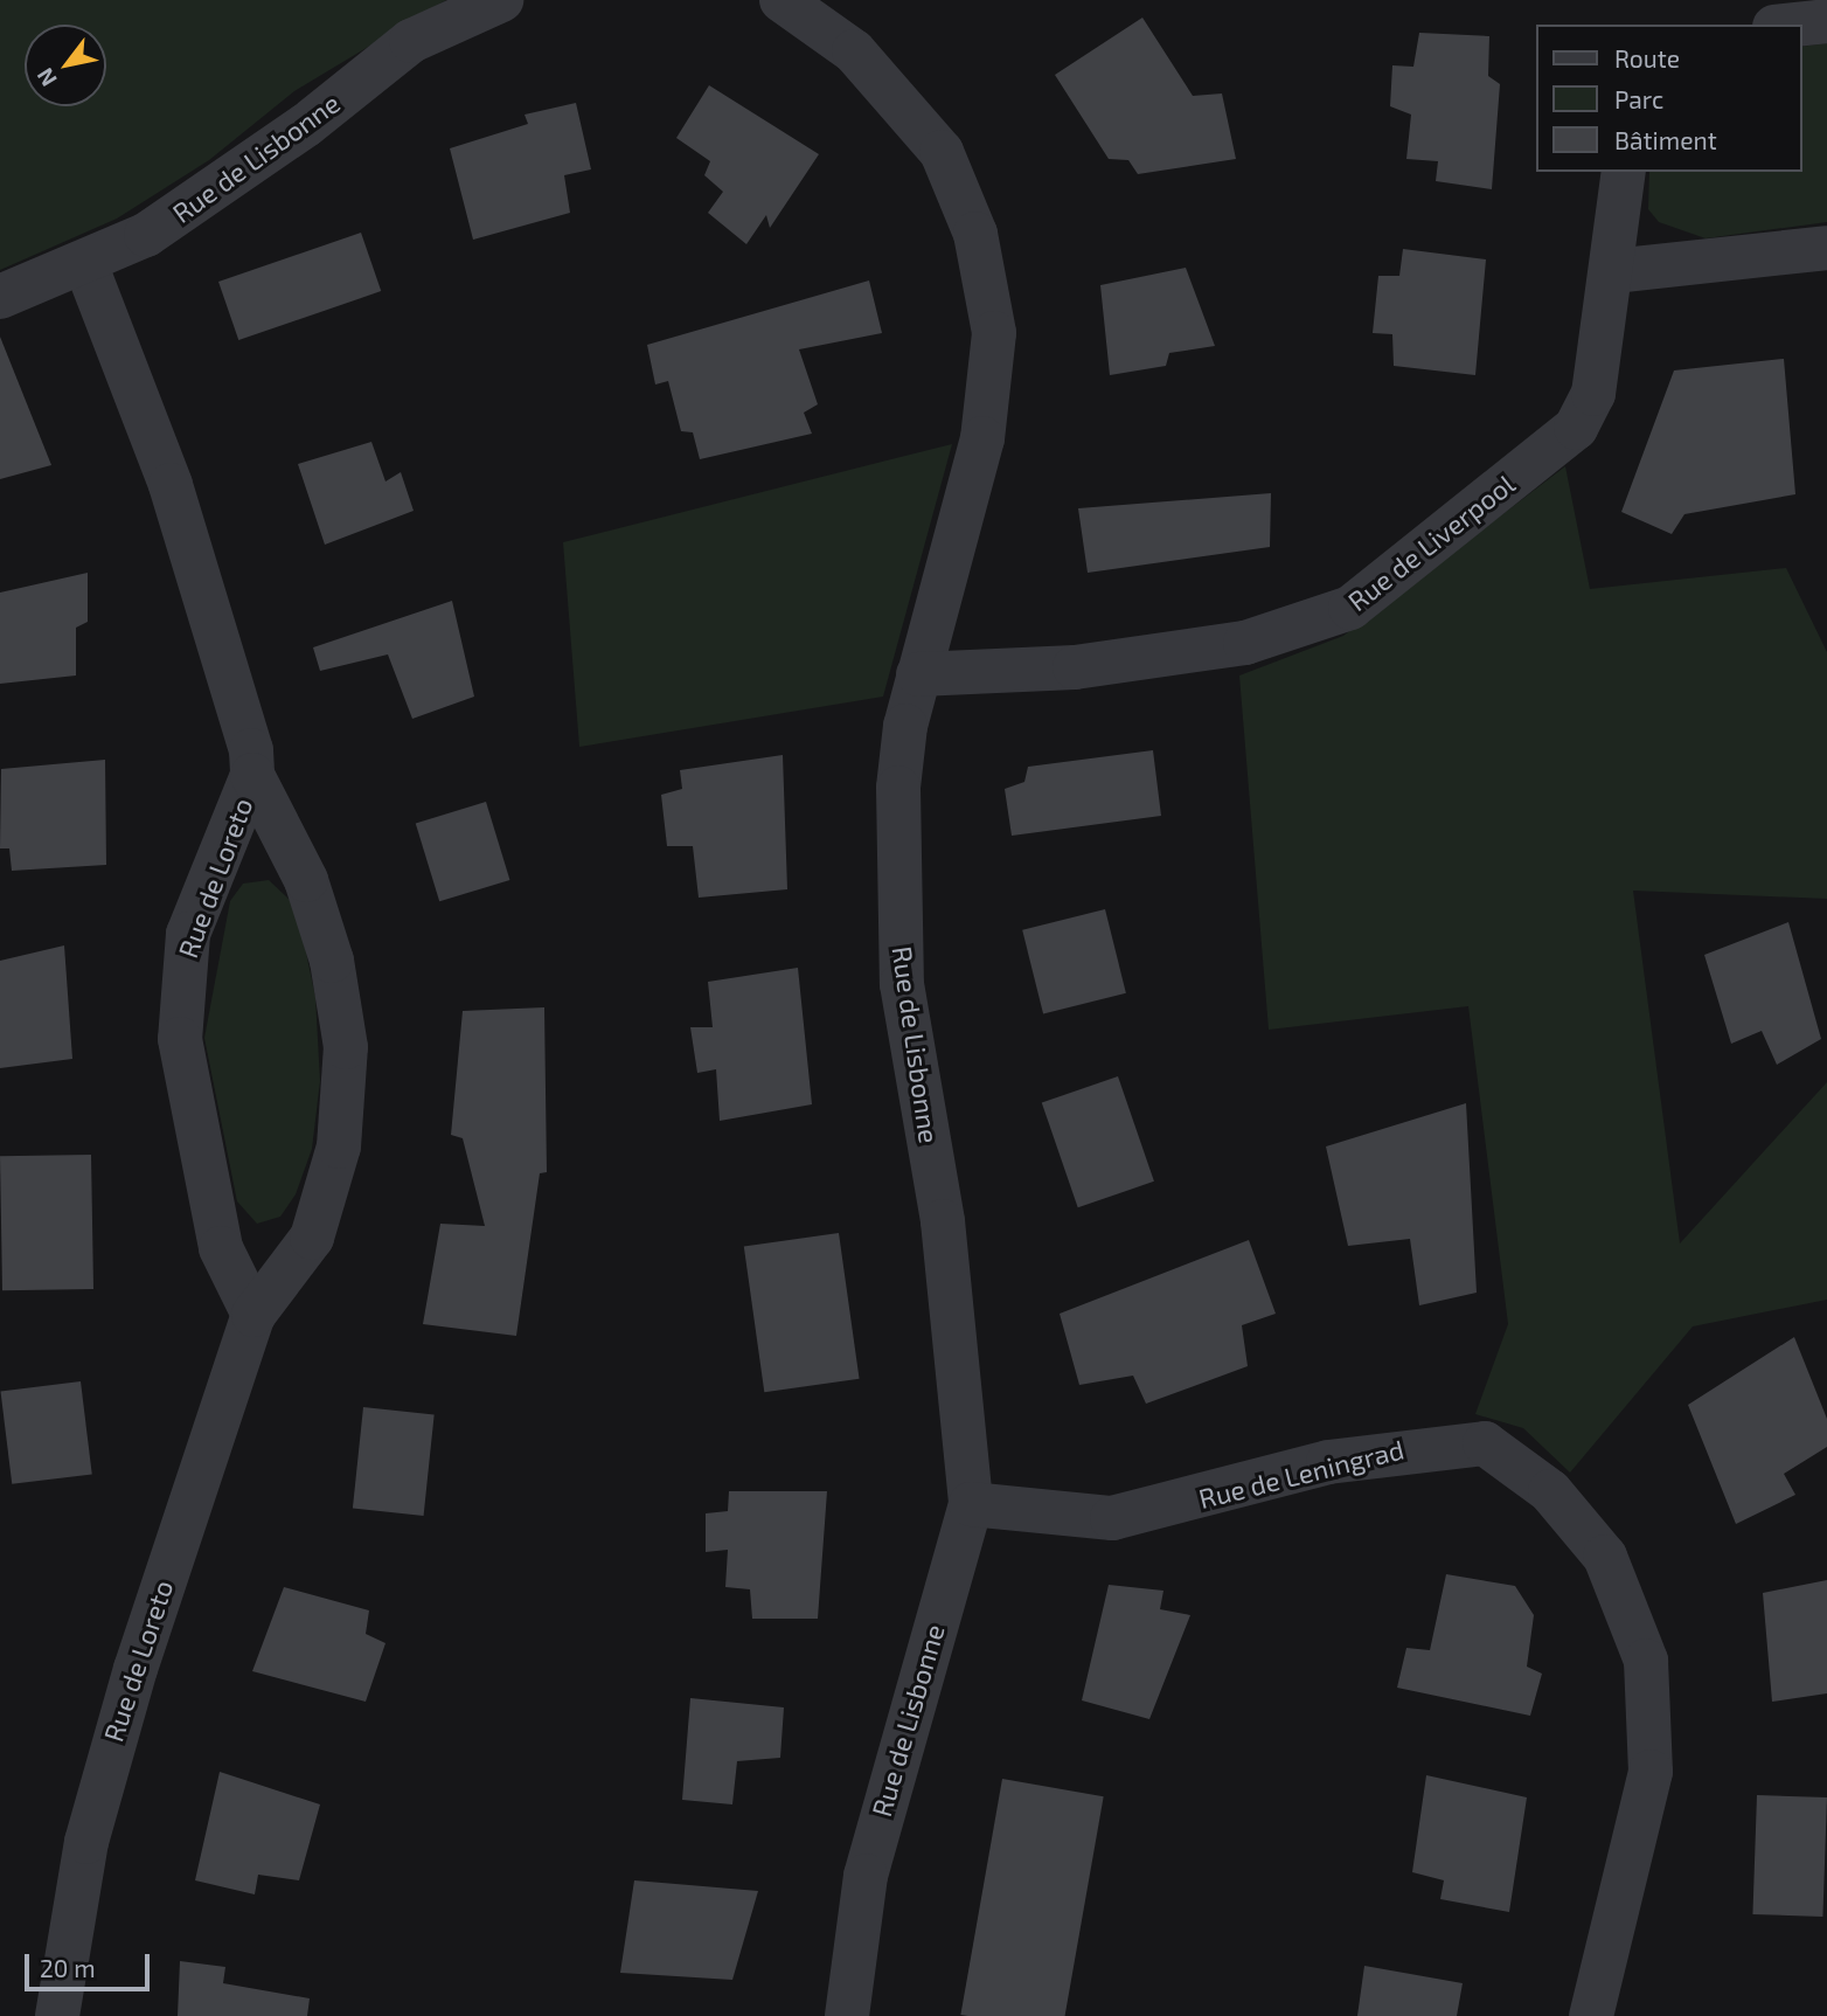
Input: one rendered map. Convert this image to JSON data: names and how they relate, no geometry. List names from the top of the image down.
{
  "streets": {
    "street": [
      "Rue de Lisbonne",
      "Rue de Liverpool",
      "Rue de Loreto",
      "Rue de Leningrad"
    ]
  },
  "crossings": [
    ["Rue de Lisbonne", "Rue de Liverpool"],
    ["Rue de Lisbonne", "Rue de Loreto"],
    ["Rue de Lisbonne", "Rue de Leningrad"]
  ],
  "legend": ["Route", "Parc", "Bâtiment"],
  "scale_bar": "20 m",
  "north": "bottom left"
}
